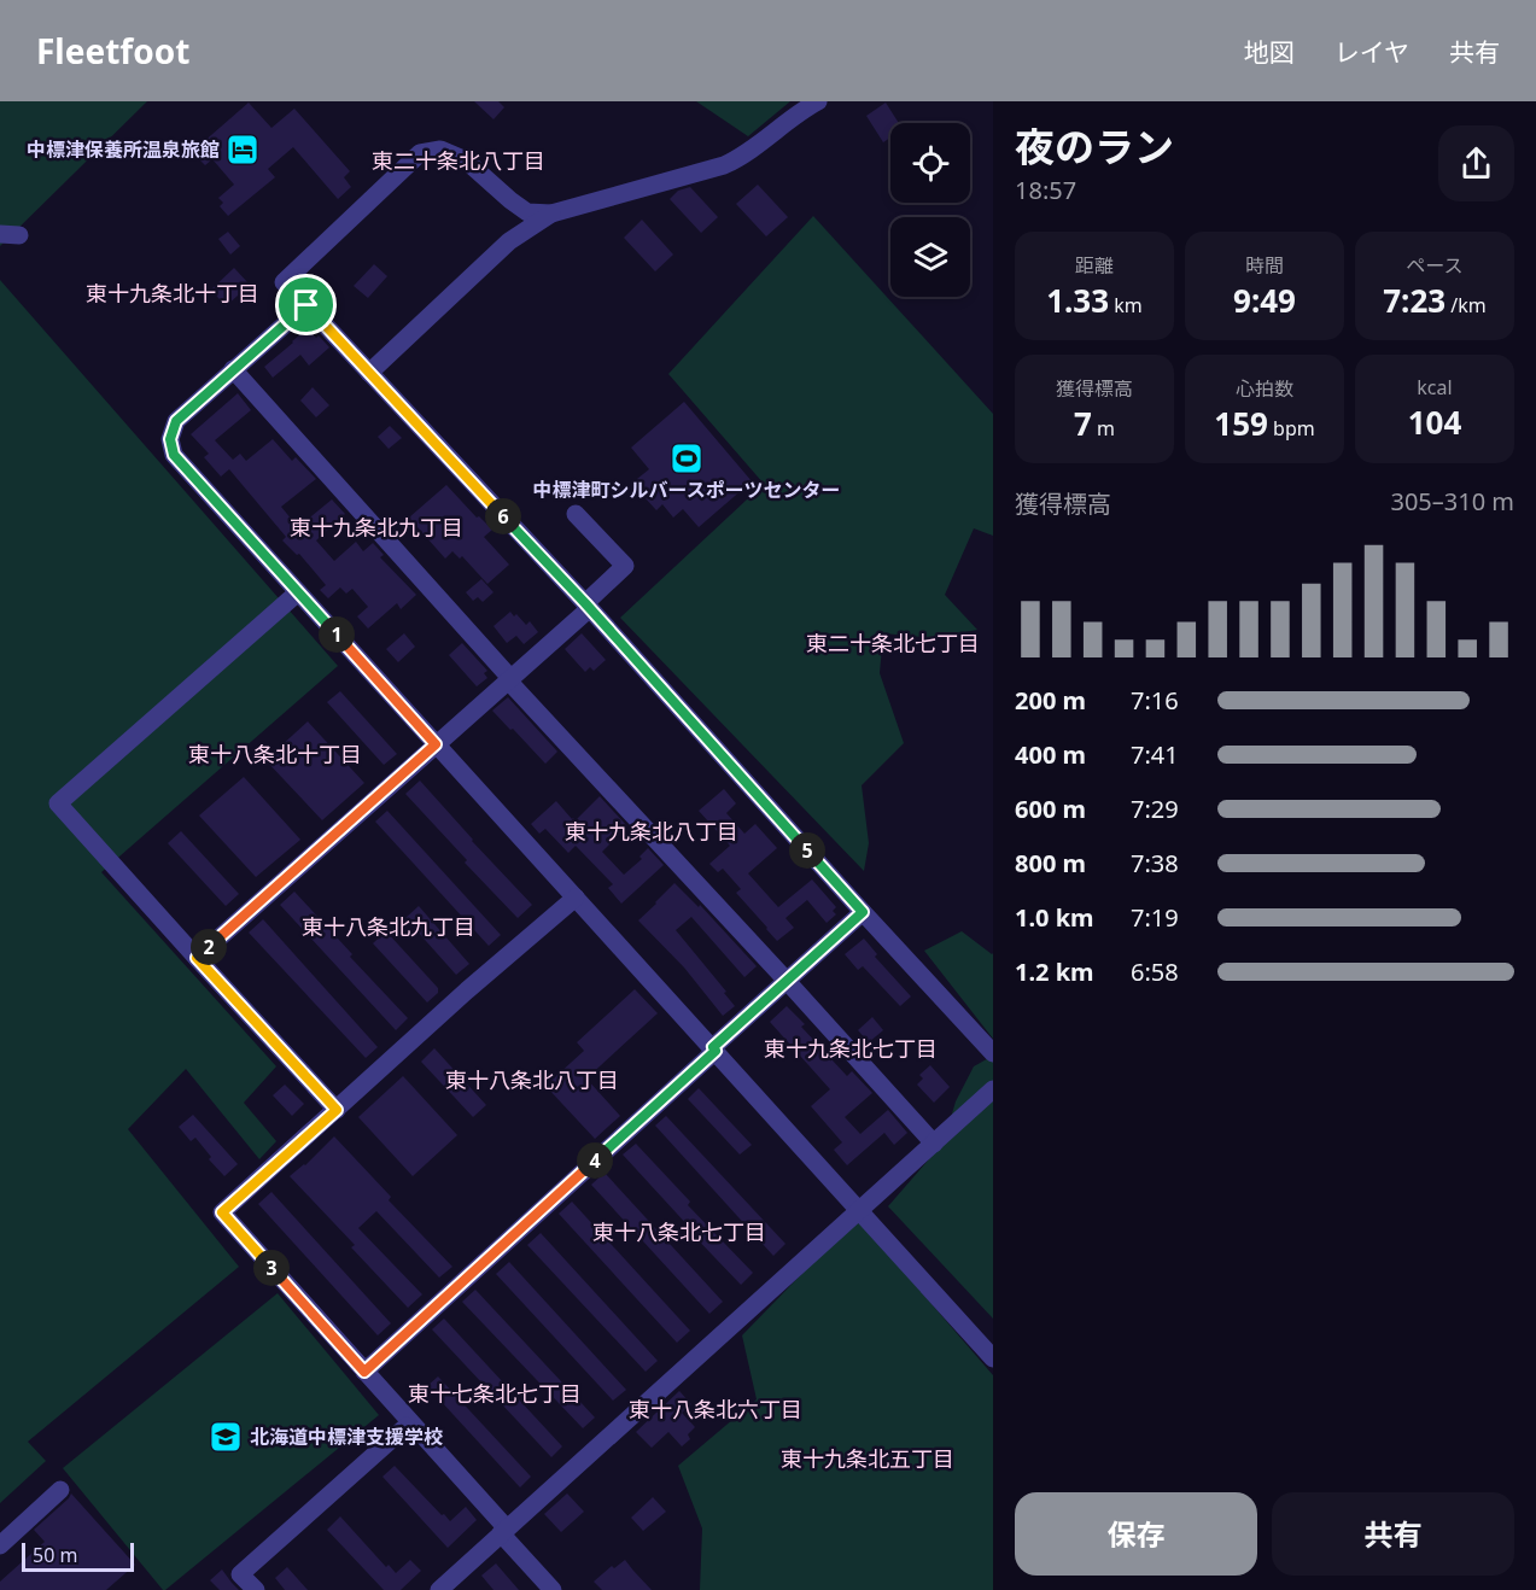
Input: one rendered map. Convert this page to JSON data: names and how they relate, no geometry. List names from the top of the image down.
{
  "districts": [
    "東二十条北八丁目",
    "東十九条北十丁目",
    "東十九条北九丁目",
    "東二十条北七丁目",
    "東十八条北十丁目",
    "東十九条北八丁目",
    "東十八条北九丁目",
    "東十九条北七丁目",
    "東十八条北八丁目",
    "東十八条北七丁目",
    "東十七条北七丁目",
    "東十八条北六丁目",
    "東十九条北五丁目"
  ],
  "places": {
    "hotel": ["中標津保養所温泉旅館"],
    "sports": ["中標津町シルバースポーツセンター"],
    "school or university": ["北海道中標津支援学校"]
  },
  "scale_bar": "50 m",
  "page": {
    "header": "Fleetfoot",
    "nav": ["地図", "レイヤ", "共有"],
    "heading": ["夜のラン", "18:57"],
    "stats": [
      ["距離", "1.33 km"],
      ["時間", "9:49"],
      ["ペース", "7:23 /km"],
      ["獲得標高", "7 m"],
      ["心拍数", "159 bpm"],
      ["kcal", "104"]
    ],
    "chart": ["獲得標高", "305–310 m"],
    "pins": [
      "6",
      "1",
      "5",
      "2",
      "4",
      "3"
    ],
    "list": [
      {
        "name": "200 m",
        "note": "7:16"
      },
      {
        "name": "400 m",
        "note": "7:41"
      },
      {
        "name": "600 m",
        "note": "7:29"
      },
      {
        "name": "800 m",
        "note": "7:38"
      },
      {
        "name": "1.0 km",
        "note": "7:19"
      },
      {
        "name": "1.2 km",
        "note": "6:58"
      }
    ],
    "buttons": ["保存", "共有"],
    "scale": "50 m"
  }
}
